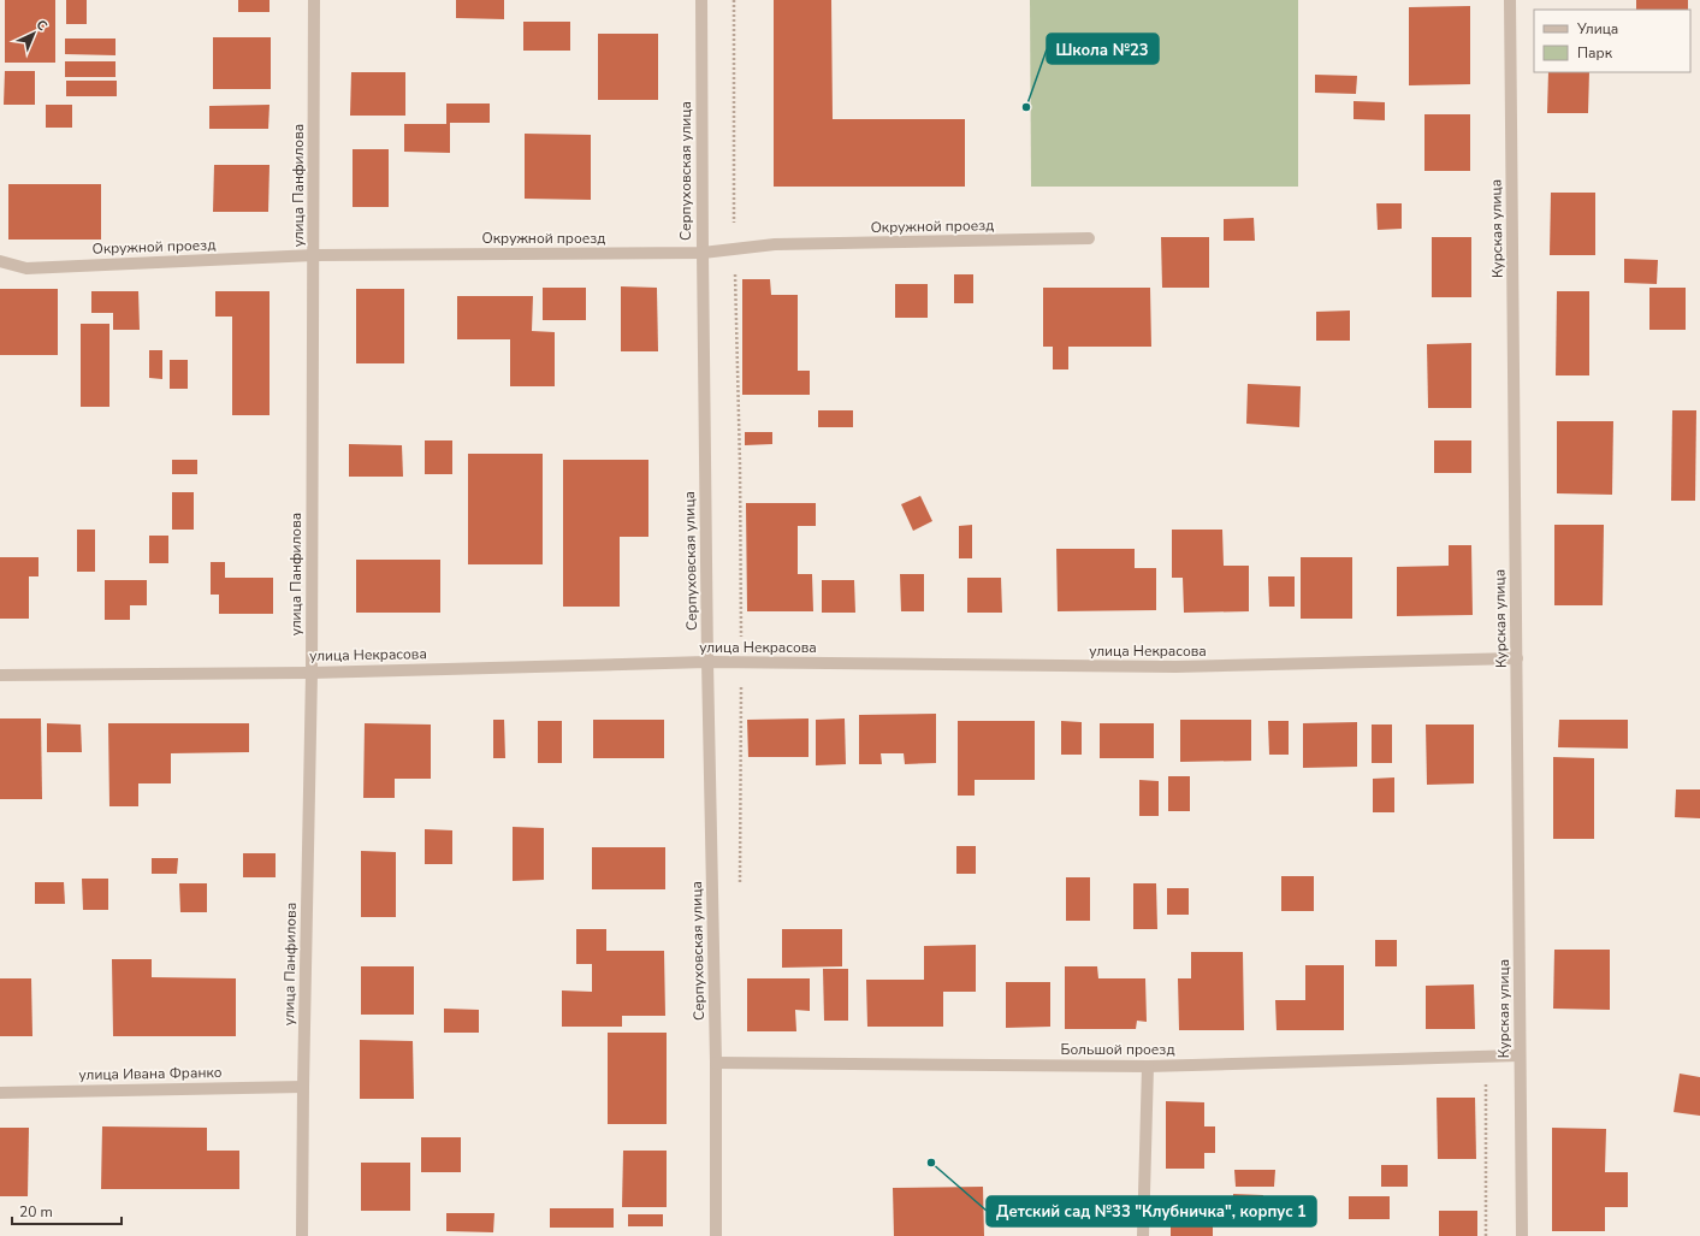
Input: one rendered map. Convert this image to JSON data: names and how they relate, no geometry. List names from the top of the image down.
{
  "streets": {
    "street": [
      "Серпуховская улица",
      "улица Панфилова",
      "Окружной проезд",
      "Курская улица",
      "улица Некрасова",
      "Большой проезд",
      "улица Ивана Франко"
    ]
  },
  "crossings": [
    ["Серпуховская улица", "Окружной проезд"],
    ["Серпуховская улица", "улица Некрасова"],
    ["Серпуховская улица", "Большой проезд"],
    ["улица Панфилова", "Окружной проезд"],
    ["улица Панфилова", "улица Некрасова"],
    ["улица Панфилова", "улица Ивана Франко"],
    ["Курская улица", "улица Некрасова"],
    ["Курская улица", "Большой проезд"]
  ],
  "places": ["Школа №23", "Детский сад №33 \"Клубничка\", корпус 1"],
  "legend": ["Улица", "Парк"],
  "scale_bar": "20 m",
  "north": "top right"
}
